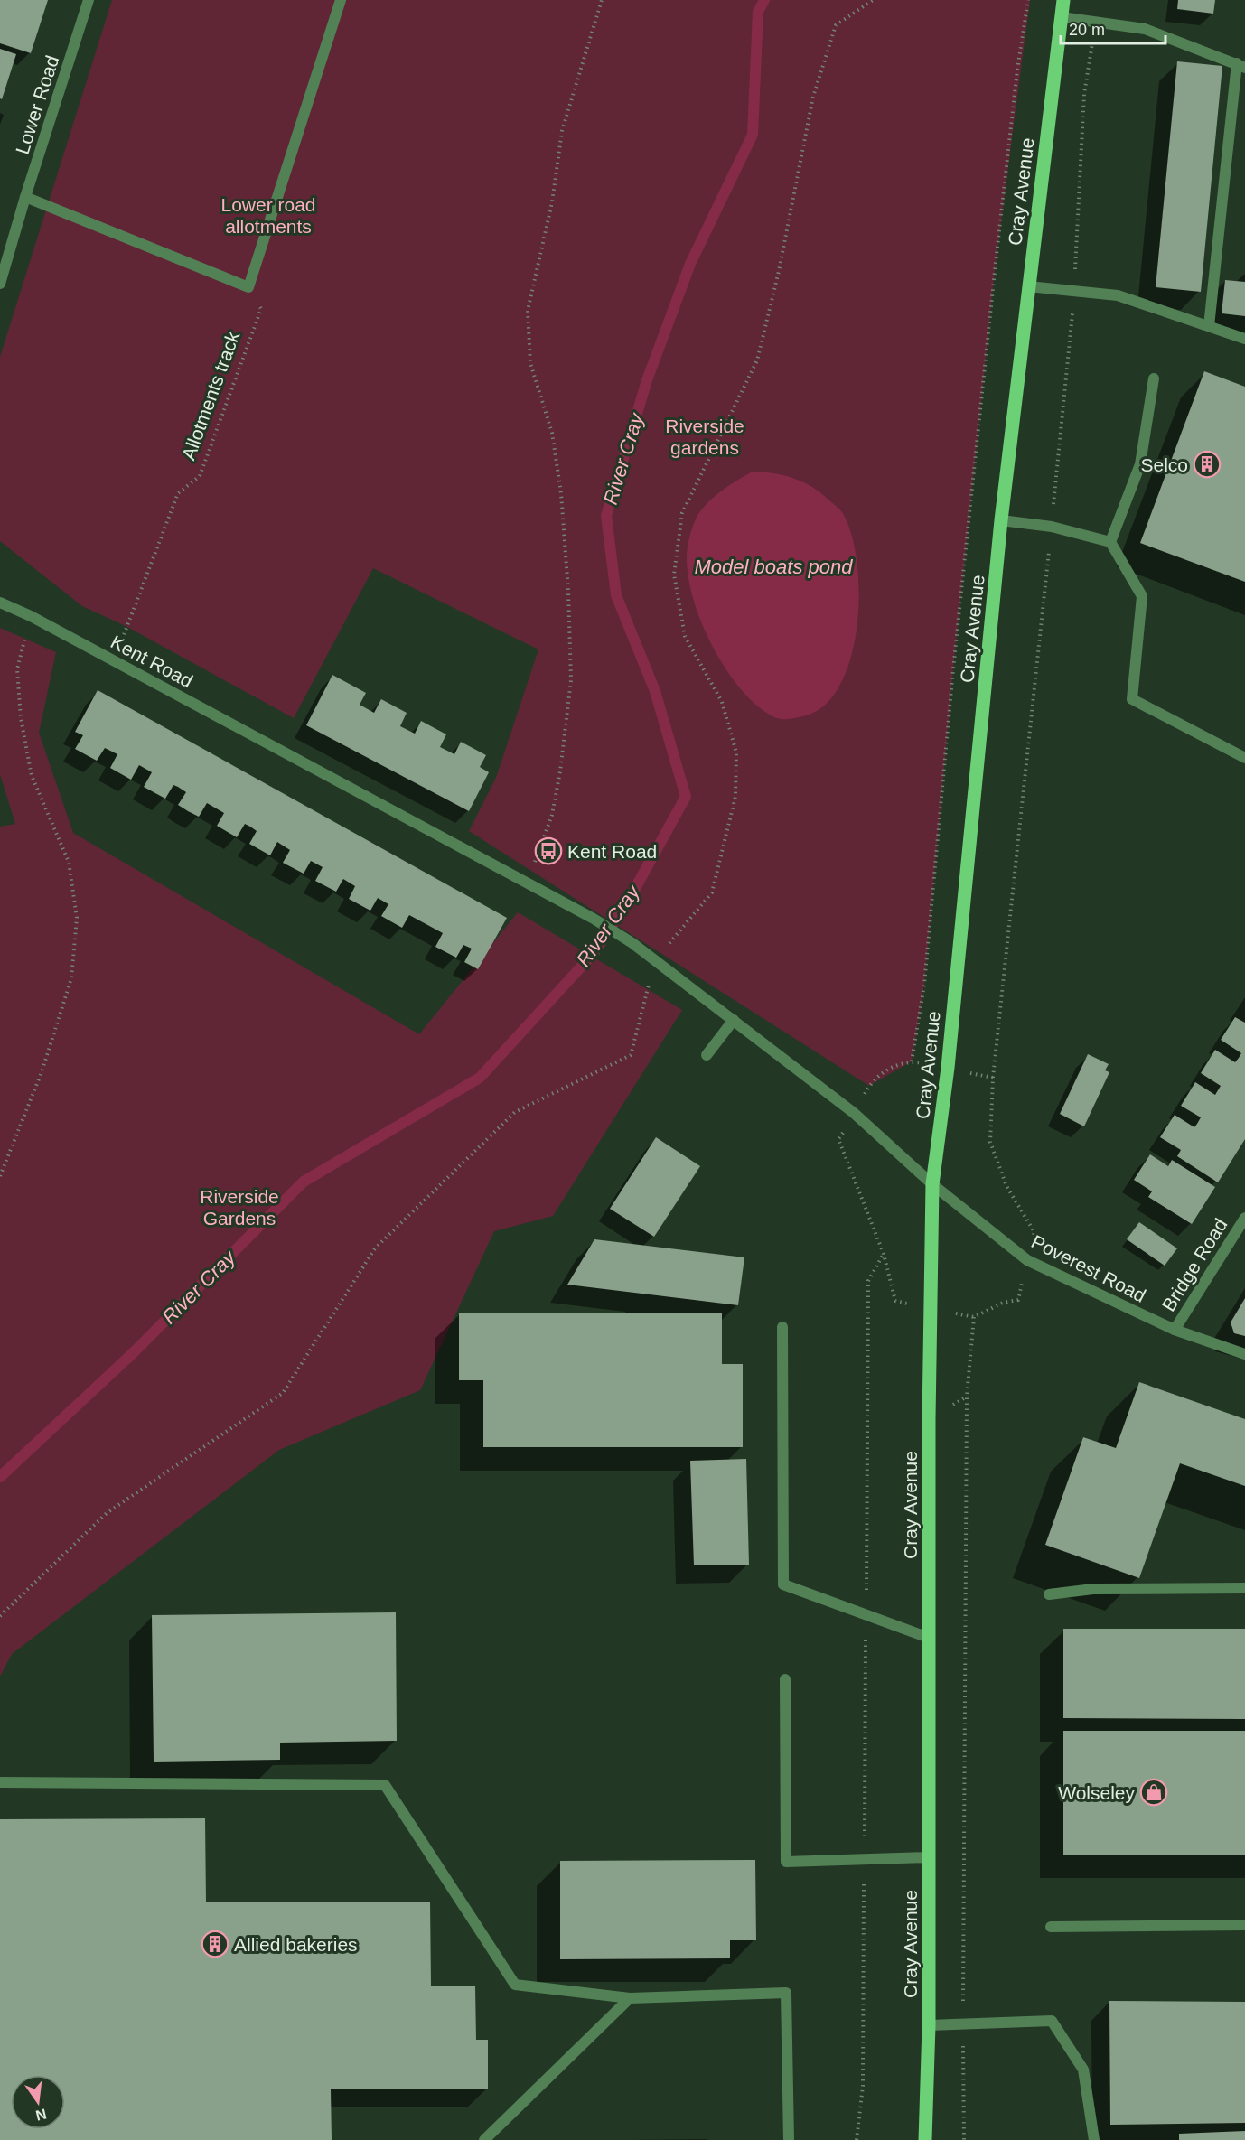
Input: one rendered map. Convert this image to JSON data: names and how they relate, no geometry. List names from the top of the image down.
{
  "streets": {
    "main road": ["Cray Avenue"],
    "street": [
      "Lower Road",
      "Kent Road",
      "Bridge Road",
      "Poverest Road"
    ],
    "path": ["Allotments track"]
  },
  "crossings": [
    ["Cray Avenue", "Kent Road"],
    ["Cray Avenue", "Poverest Road"],
    ["Allotments track", "Kent Road"],
    ["Kent Road", "Poverest Road"],
    ["Bridge Road", "Poverest Road"]
  ],
  "water": ["River Cray", "Model boats pond"],
  "parks": ["Lower road allotments", "Riverside gardens", "Riverside Gardens"],
  "places": {
    "building": ["Selco", "Allied bakeries"],
    "bus stop": ["Kent Road"],
    "shop": ["Wolseley"]
  },
  "scale_bar": "20 m",
  "north": "bottom"
}
